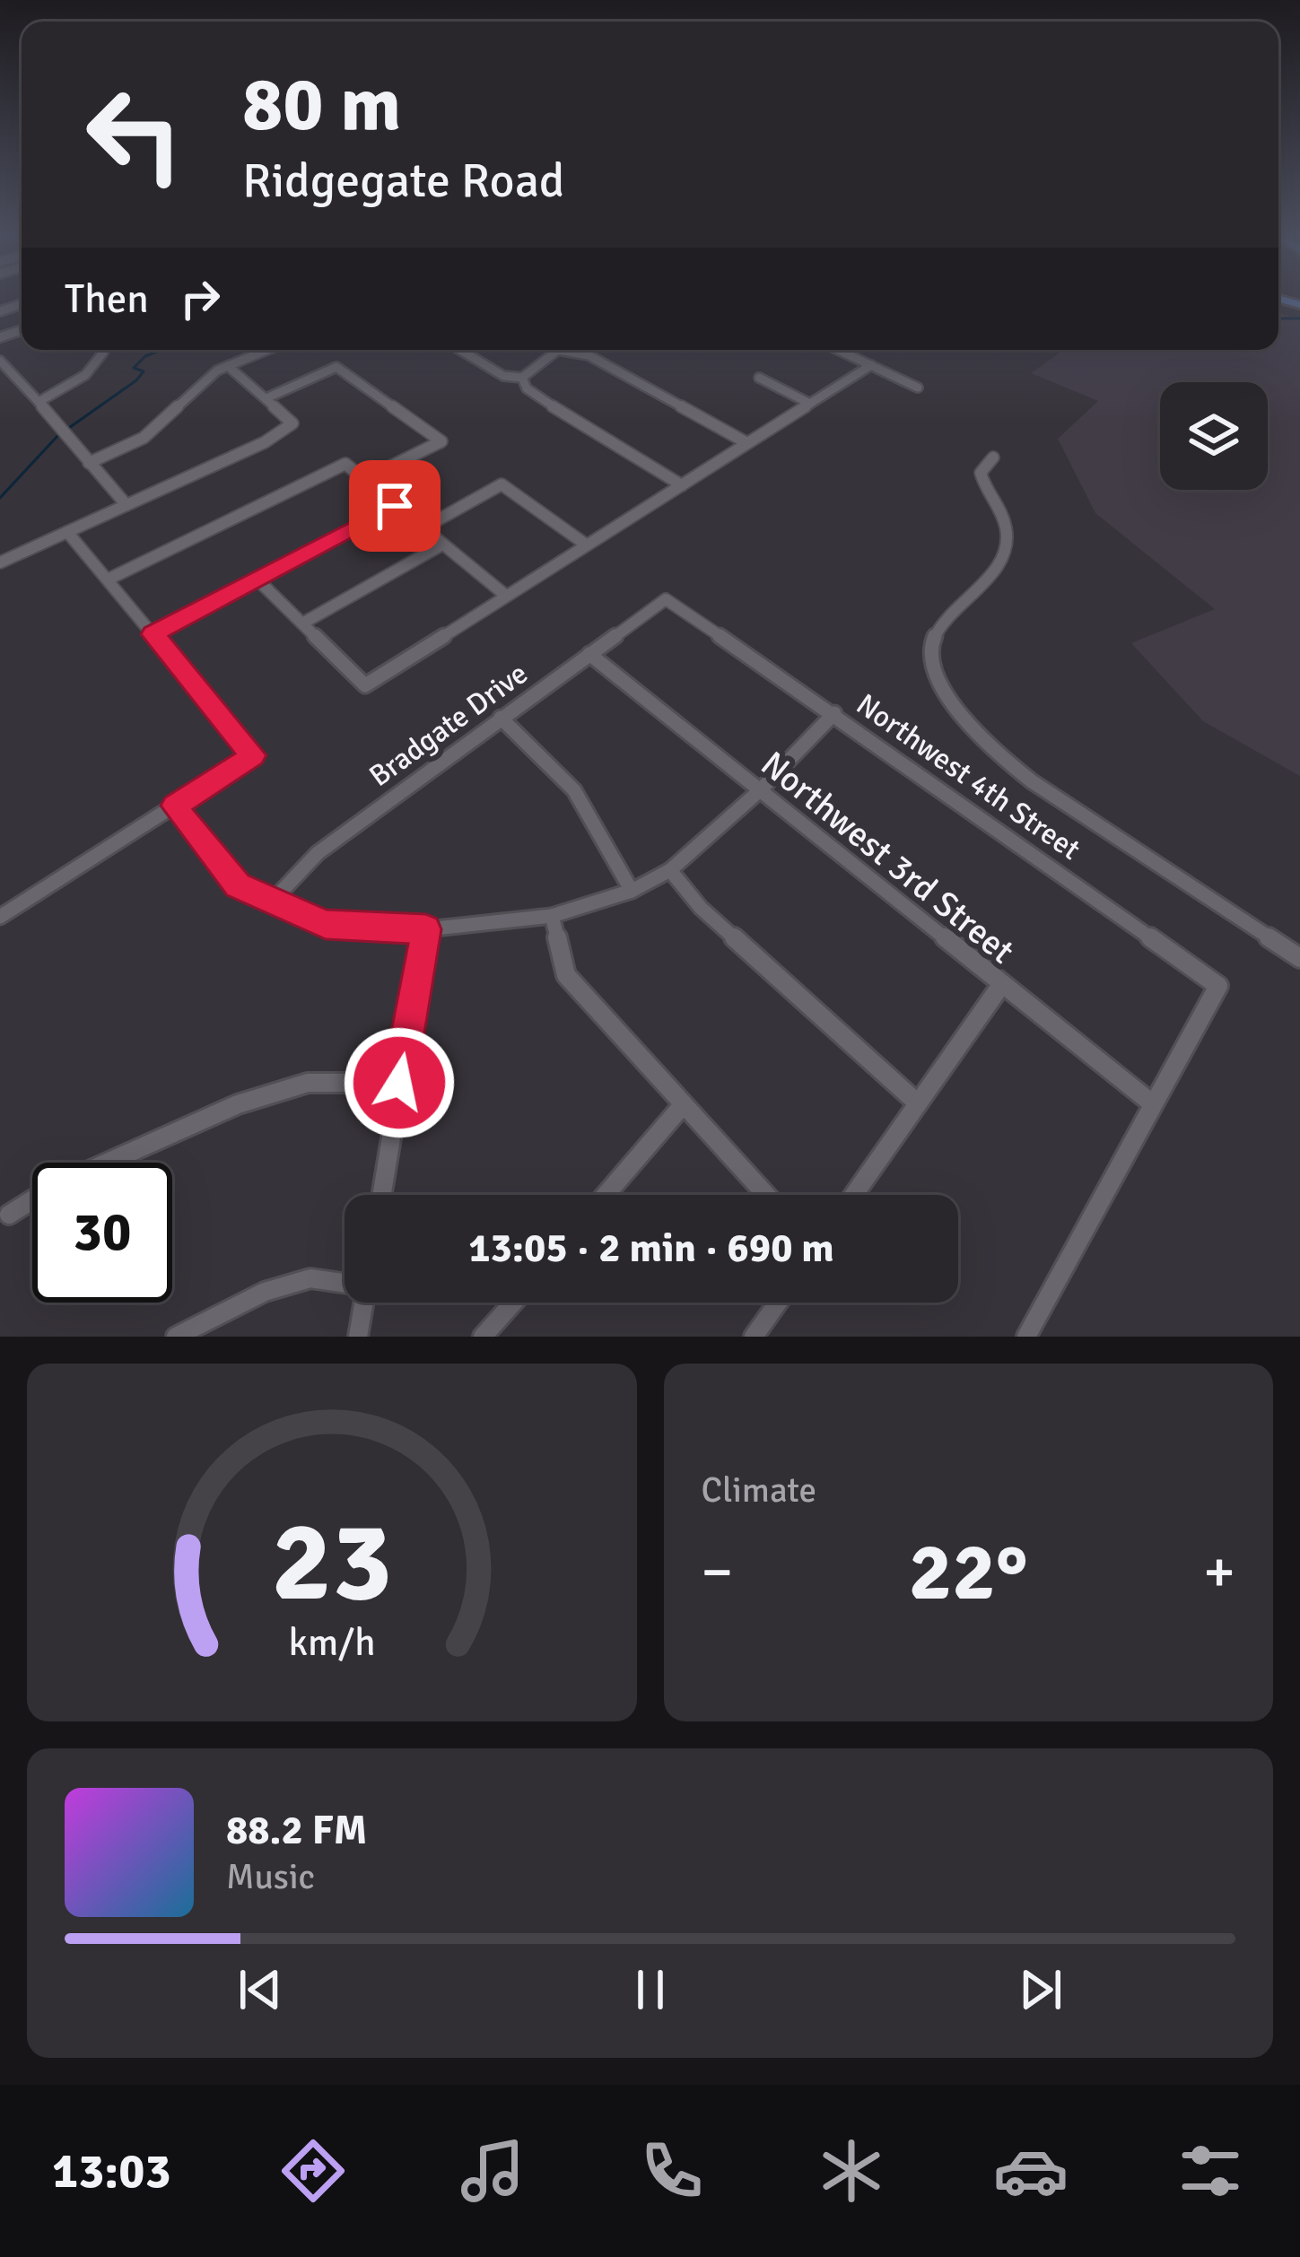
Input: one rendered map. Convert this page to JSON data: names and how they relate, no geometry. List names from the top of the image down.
{
  "streets": {
    "street": ["Bradgate Drive", "Northwest 4th Street", "Northwest 3rd Street"]
  },
  "crossings": [
    ["Bradgate Drive", "Northwest 4th Street"],
    ["Bradgate Drive", "Northwest 3rd Street"],
    ["Northwest 4th Street", "Northwest 3rd Street"]
  ],
  "page": {
    "turn": ["80 m", "Ridgegate Road"],
    "then": "Then",
    "limit": "30",
    "trip": "13:05 · 2 min · 690 m",
    "tile": "Climate",
    "heat": ["−", "22°", "+"],
    "song": ["88.2 FM", "Music"],
    "tabs": "13:03",
    "gauge": ["23", "km/h"]
  }
}
